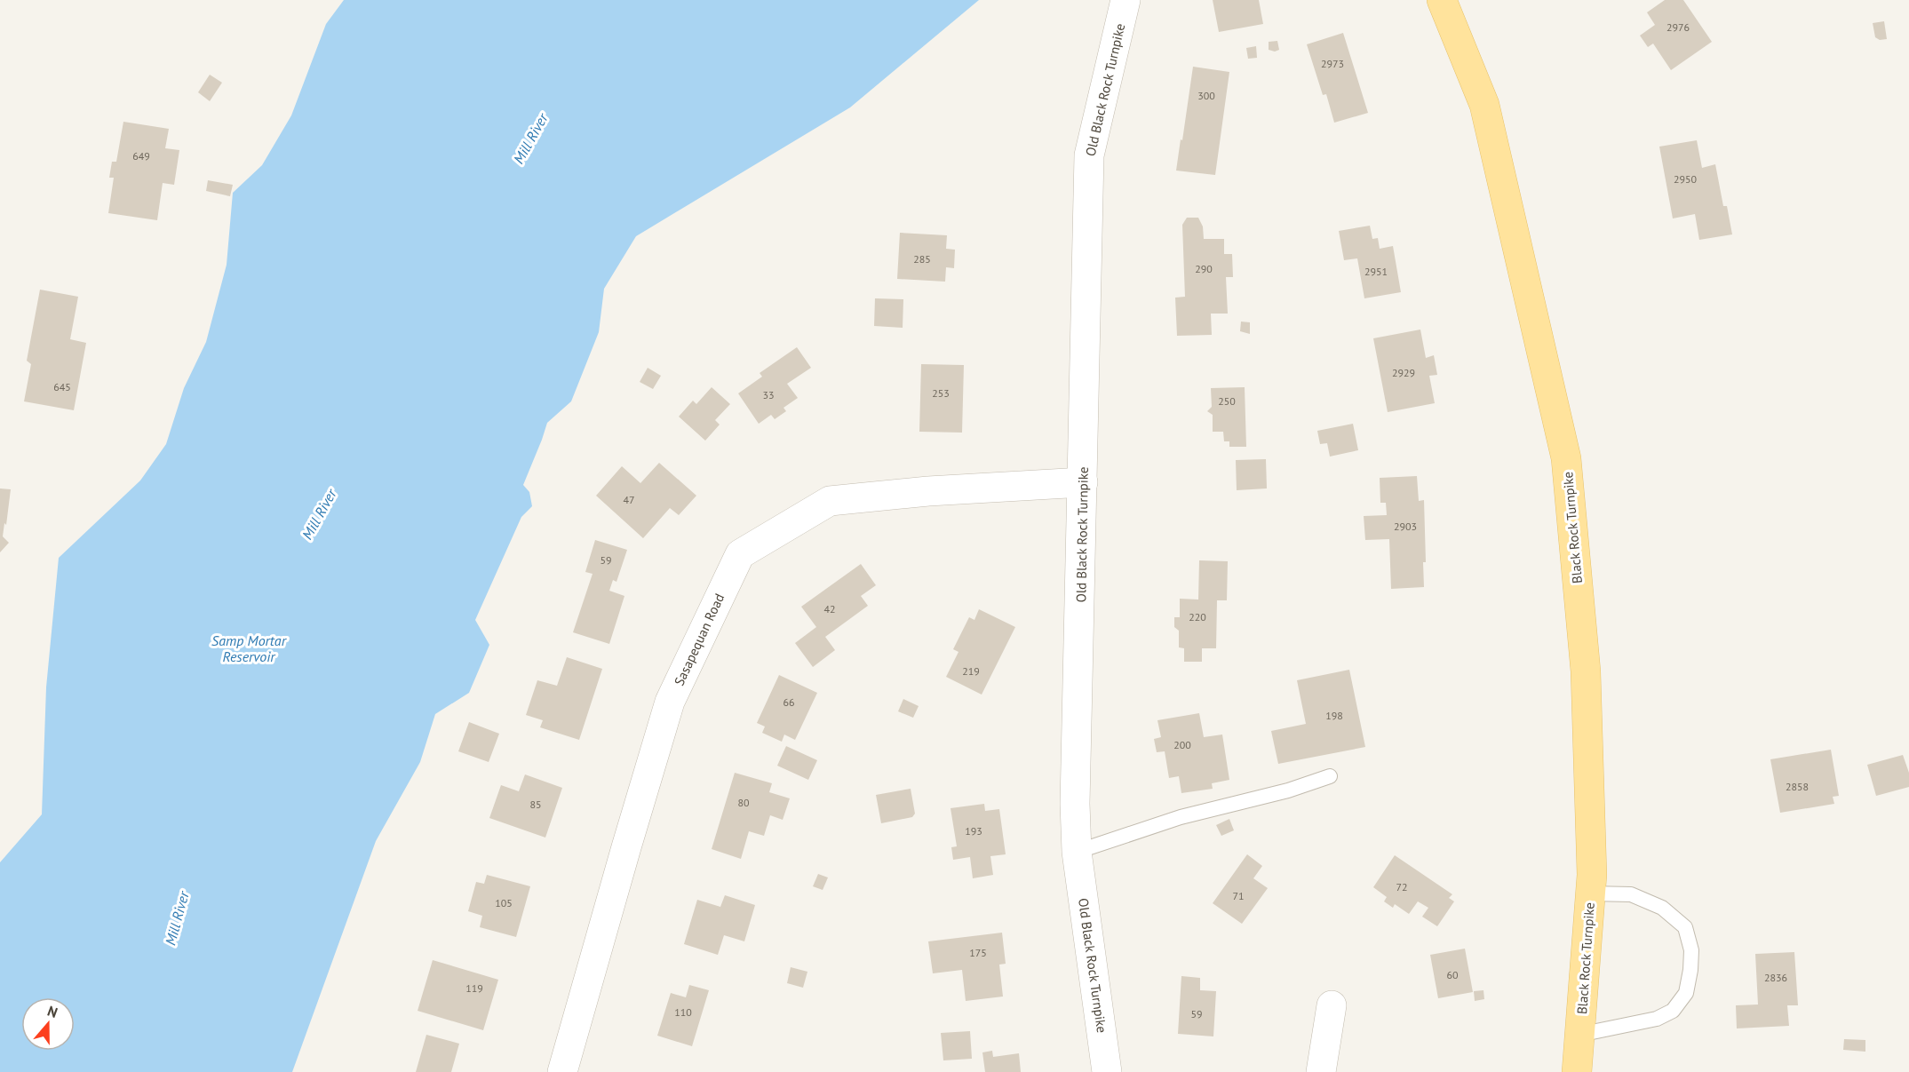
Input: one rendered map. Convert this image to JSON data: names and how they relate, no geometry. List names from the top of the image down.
{
  "streets": {
    "main road": ["Black Rock Turnpike"],
    "street": ["Old Black Rock Turnpike", "Sasapequan Road"]
  },
  "crossings": [
    ["Old Black Rock Turnpike", "Sasapequan Road"]
  ],
  "water": ["Mill River", "Samp Mortar Reservoir"],
  "house_numbers": [
    "2976",
    "2973",
    "300",
    "649",
    "2950",
    "285",
    "290",
    "2951",
    "2929",
    "645",
    "253",
    "33",
    "250",
    "47",
    "2903",
    "59",
    "42",
    "220",
    "219",
    "66",
    "198",
    "200",
    "2858",
    "80",
    "85",
    "193",
    "72",
    "71",
    "105",
    "175",
    "60",
    "2836",
    "119",
    "110",
    "59"
  ],
  "north": "top"
}
